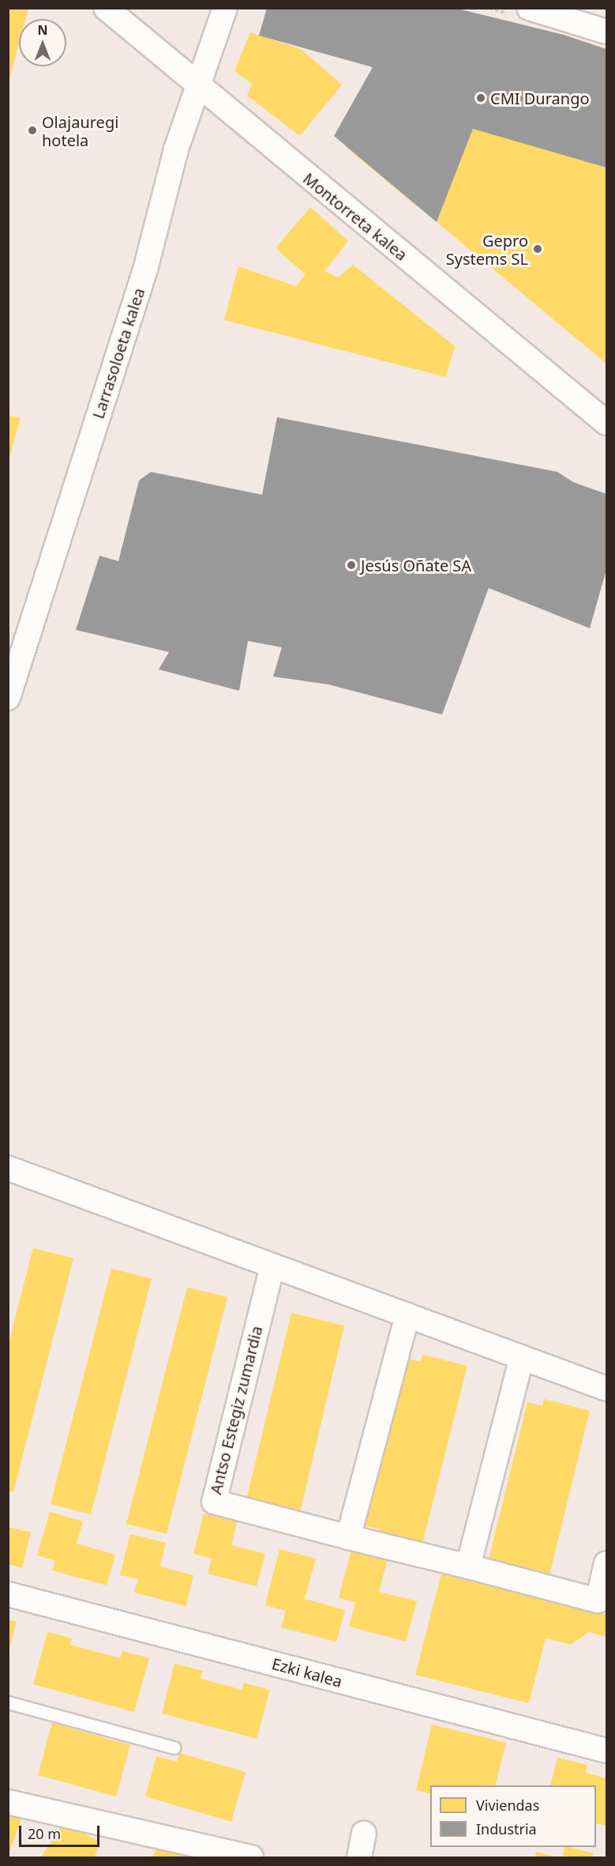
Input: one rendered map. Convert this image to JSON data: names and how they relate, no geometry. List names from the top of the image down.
{
  "streets": {
    "street": [
      "Montorreta kalea",
      "Larrasoloeta kalea",
      "Antso Estegiz zumardia",
      "Ezki kalea"
    ]
  },
  "crossings": [
    ["Montorreta kalea", "Larrasoloeta kalea"]
  ],
  "places": [
    "CMI Durango",
    "Olajauregi hotela",
    "Gepro Systems SL",
    "Jesús Oñate SA"
  ],
  "legend": ["Viviendas", "Industria"],
  "scale_bar": "20 m",
  "north": "top"
}
